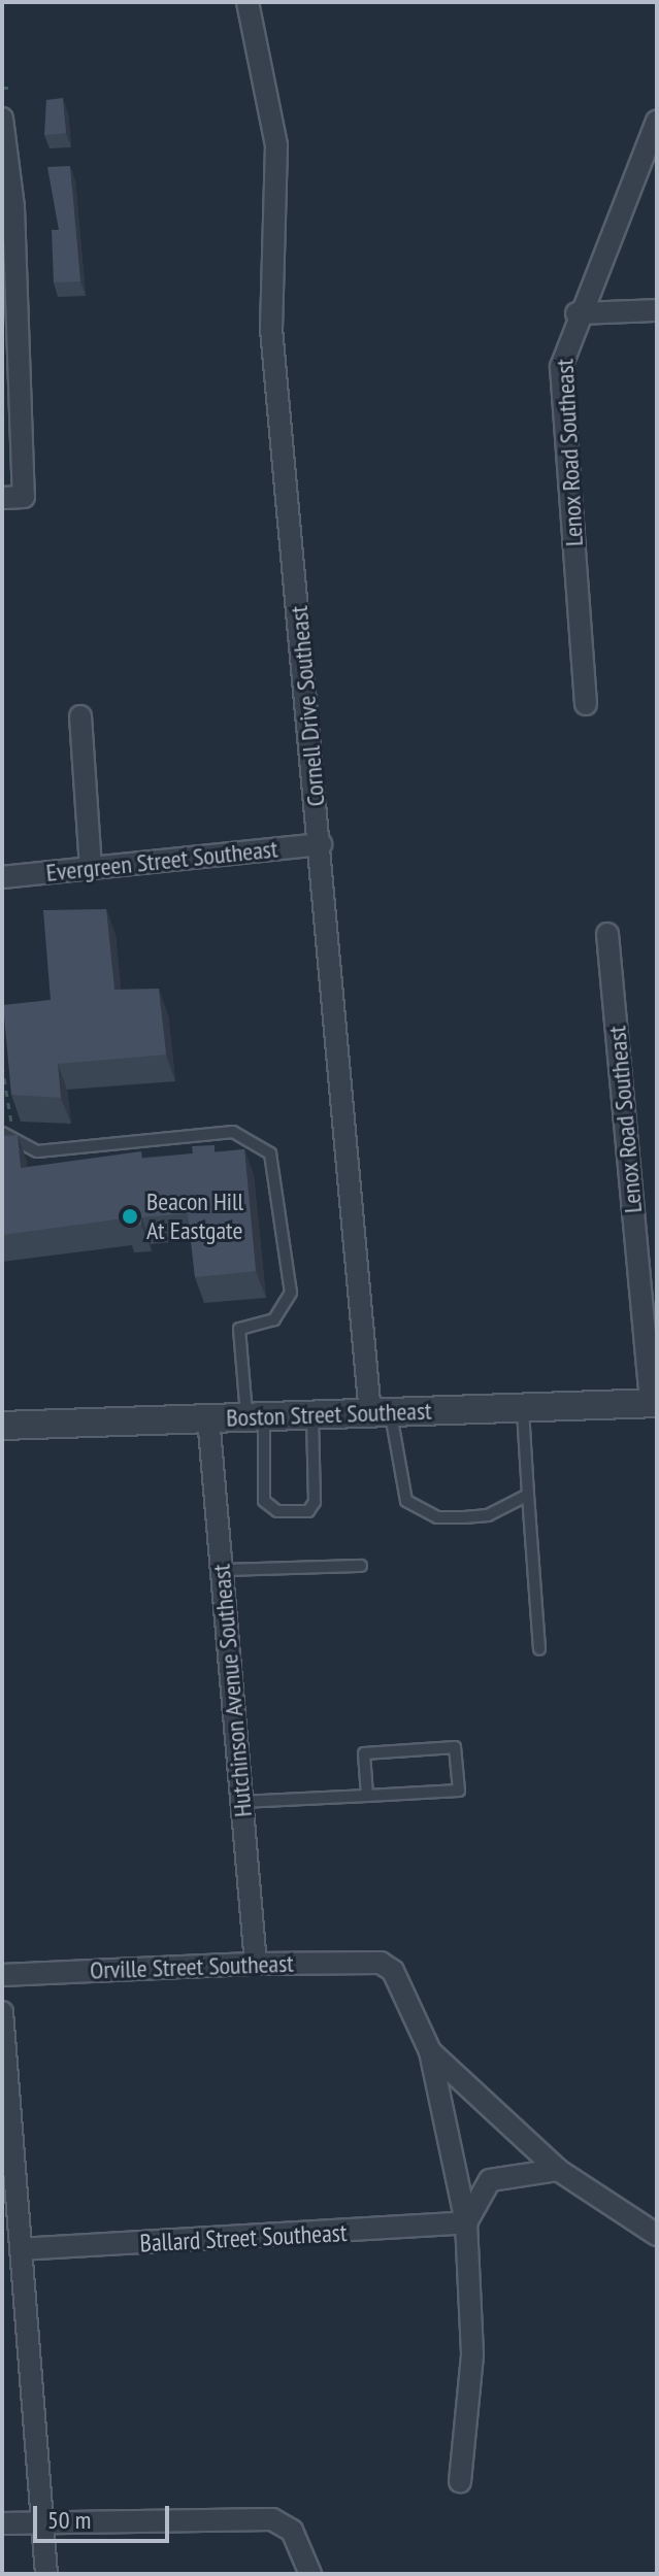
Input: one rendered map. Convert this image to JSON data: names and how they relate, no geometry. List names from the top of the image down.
{
  "streets": {
    "street": [
      "Lenox Road Southeast",
      "Cornell Drive Southeast",
      "Evergreen Street Southeast",
      "Boston Street Southeast",
      "Hutchinson Avenue Southeast",
      "Orville Street Southeast",
      "Ballard Street Southeast"
    ]
  },
  "crossings": [
    ["Lenox Road Southeast", "Boston Street Southeast"],
    ["Cornell Drive Southeast", "Evergreen Street Southeast"],
    ["Cornell Drive Southeast", "Boston Street Southeast"],
    ["Boston Street Southeast", "Hutchinson Avenue Southeast"],
    ["Hutchinson Avenue Southeast", "Orville Street Southeast"]
  ],
  "places": ["Beacon Hill At Eastgate"],
  "scale_bar": "50 m"
}
